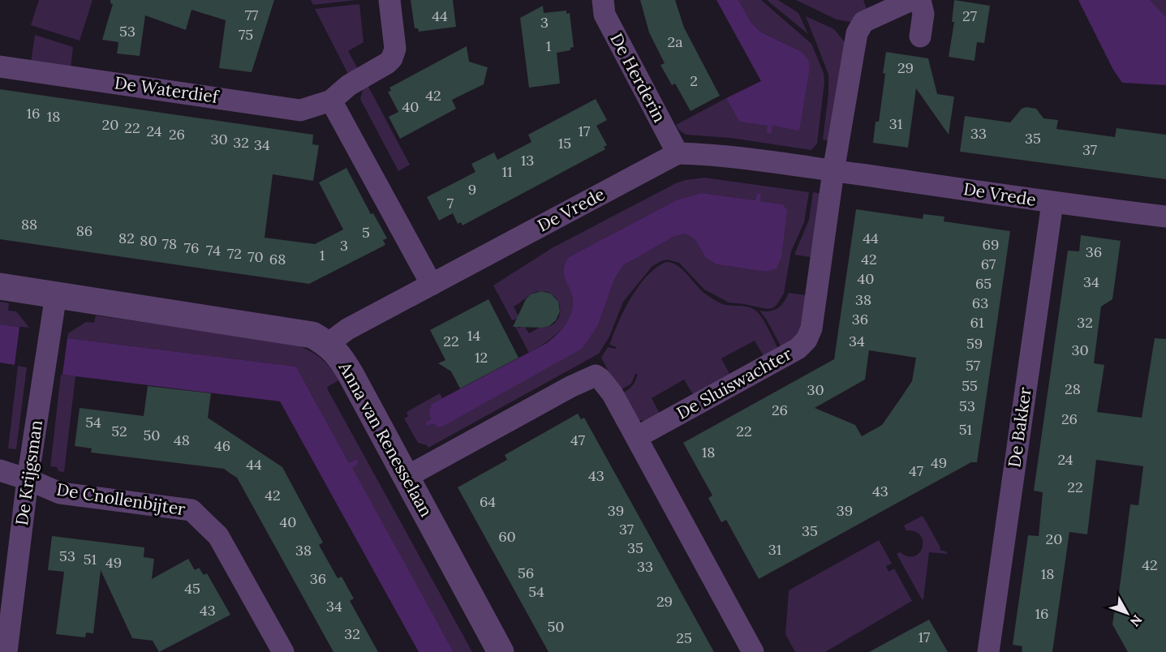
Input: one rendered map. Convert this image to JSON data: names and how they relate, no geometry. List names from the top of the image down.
{
  "streets": {
    "street": [
      "De Herderin",
      "De Waterdief",
      "De Vrede",
      "De Sluiswachter",
      "De Bakker",
      "Anna van Renesselaan",
      "De Krijgsman",
      "De Cnollenbijter"
    ]
  },
  "crossings": [
    ["De Herderin", "De Vrede"],
    ["De Vrede", "De Sluiswachter"],
    ["De Vrede", "De Bakker"],
    ["De Vrede", "Anna van Renesselaan"],
    ["Anna van Renesselaan", "De Krijgsman"],
    ["De Krijgsman", "De Cnollenbijter"]
  ],
  "house_numbers": [
    "77",
    "44",
    "27",
    "3",
    "53",
    "75",
    "2a",
    "1",
    "29",
    "2",
    "42",
    "40",
    "16",
    "18",
    "31",
    "20",
    "22",
    "24",
    "17",
    "33",
    "26",
    "35",
    "30",
    "32",
    "15",
    "34",
    "37",
    "13",
    "11",
    "9",
    "7",
    "88",
    "86",
    "5",
    "82",
    "44",
    "80",
    "78",
    "69",
    "3",
    "76",
    "74",
    "36",
    "72",
    "1",
    "70",
    "68",
    "42",
    "67",
    "40",
    "34",
    "65",
    "38",
    "63",
    "36",
    "61",
    "32",
    "14",
    "22",
    "34",
    "59",
    "30",
    "12",
    "57",
    "55",
    "28",
    "30",
    "53",
    "26",
    "26",
    "54",
    "51",
    "52",
    "22",
    "50",
    "48",
    "47",
    "46",
    "18",
    "24",
    "49",
    "44",
    "47",
    "43",
    "22",
    "43",
    "42",
    "64",
    "39",
    "39",
    "40",
    "37",
    "35",
    "60",
    "20",
    "35",
    "31",
    "38",
    "53",
    "51",
    "49",
    "42",
    "33",
    "56",
    "18",
    "36",
    "45",
    "54",
    "29",
    "34",
    "43",
    "16",
    "50",
    "32",
    "17",
    "25"
  ],
  "north": "bottom right"
}
